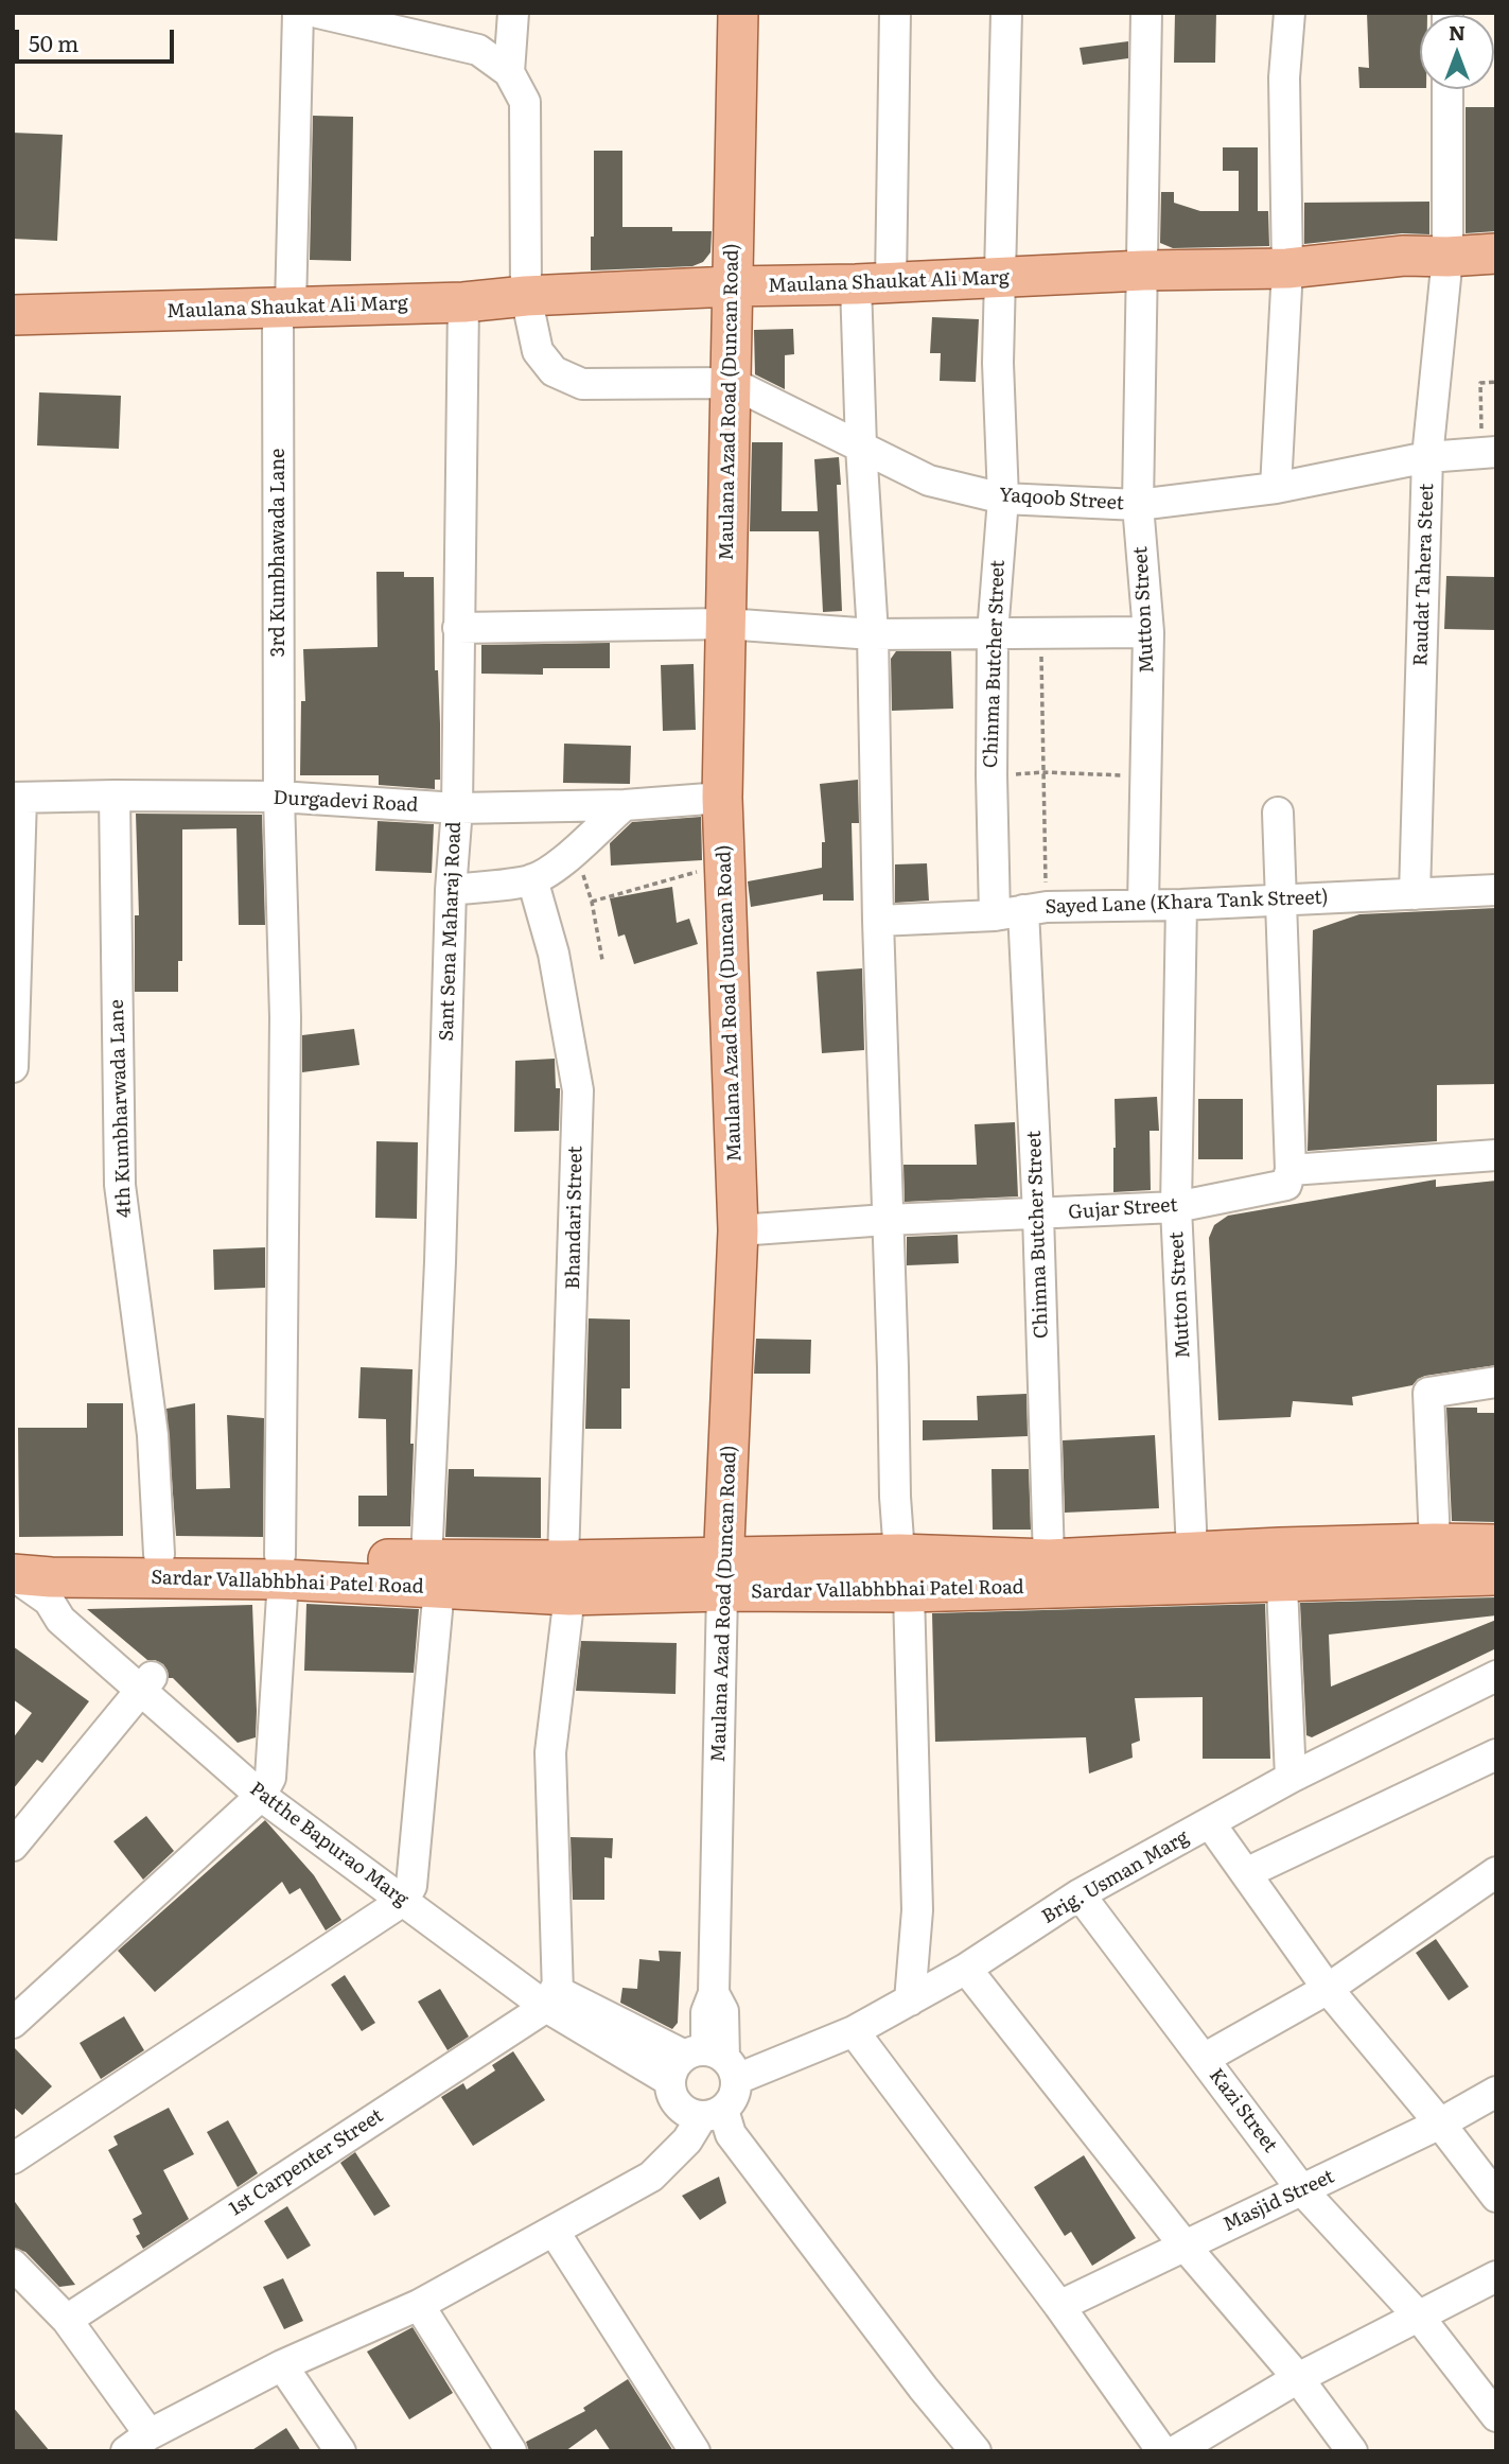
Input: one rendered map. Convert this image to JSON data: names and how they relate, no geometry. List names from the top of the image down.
{
  "streets": {
    "main road": ["Maulana Shaukat Ali Marg", "Maulana Azad Road (Duncan Road)", "Sardar Vallabhbhai Patel Road"],
    "street": [
      "Yaqoob Street",
      "3rd Kumbhawada Lane",
      "Raudat Tahera Steet",
      "Mutton Street",
      "Chinma Butcher Street",
      "Durgadevi Road",
      "Sayed Lane (Khara Tank Street)",
      "Sant Sena Maharaj Road",
      "4th Kumbharwada Lane",
      "Gujar Street",
      "Bhandari Street",
      "Chimna Butcher Street",
      "Patthe Bapurao Marg",
      "Brig. Usman Marg",
      "Kazi Street",
      "1st Carpenter Street",
      "Masjid Street"
    ]
  },
  "crossings": [
    ["Maulana Shaukat Ali Marg", "Maulana Azad Road (Duncan Road)"],
    ["Maulana Shaukat Ali Marg", "Yaqoob Street"],
    ["Maulana Shaukat Ali Marg", "3rd Kumbhawada Lane"],
    ["Maulana Shaukat Ali Marg", "Raudat Tahera Steet"],
    ["Maulana Shaukat Ali Marg", "Mutton Street"],
    ["Maulana Shaukat Ali Marg", "Chinma Butcher Street"],
    ["Maulana Shaukat Ali Marg", "Sant Sena Maharaj Road"],
    ["Maulana Azad Road (Duncan Road)", "Yaqoob Street"],
    ["Maulana Azad Road (Duncan Road)", "Durgadevi Road"],
    ["Maulana Azad Road (Duncan Road)", "Gujar Street"],
    ["Maulana Azad Road (Duncan Road)", "Sardar Vallabhbhai Patel Road"],
    ["Maulana Azad Road (Duncan Road)", "Brig. Usman Marg"],
    ["Yaqoob Street", "Raudat Tahera Steet"],
    ["Yaqoob Street", "Mutton Street"],
    ["Yaqoob Street", "Chinma Butcher Street"],
    ["3rd Kumbhawada Lane", "Durgadevi Road"],
    ["3rd Kumbhawada Lane", "Sardar Vallabhbhai Patel Road"],
    ["3rd Kumbhawada Lane", "Patthe Bapurao Marg"],
    ["Raudat Tahera Steet", "Sayed Lane (Khara Tank Street)"],
    ["Mutton Street", "Sayed Lane (Khara Tank Street)"],
    ["Mutton Street", "Gujar Street"],
    ["Mutton Street", "Sardar Vallabhbhai Patel Road"],
    ["Chinma Butcher Street", "Sayed Lane (Khara Tank Street)"],
    ["Chinma Butcher Street", "Chimna Butcher Street"],
    ["Durgadevi Road", "Sant Sena Maharaj Road"],
    ["Durgadevi Road", "4th Kumbharwada Lane"],
    ["Sayed Lane (Khara Tank Street)", "Chimna Butcher Street"],
    ["Sant Sena Maharaj Road", "Sardar Vallabhbhai Patel Road"],
    ["Sant Sena Maharaj Road", "Patthe Bapurao Marg"],
    ["4th Kumbharwada Lane", "Sardar Vallabhbhai Patel Road"],
    ["Gujar Street", "Chimna Butcher Street"],
    ["Bhandari Street", "Sardar Vallabhbhai Patel Road"],
    ["Bhandari Street", "Patthe Bapurao Marg"],
    ["Bhandari Street", "1st Carpenter Street"],
    ["Chimna Butcher Street", "Sardar Vallabhbhai Patel Road"],
    ["Sardar Vallabhbhai Patel Road", "Patthe Bapurao Marg"],
    ["Patthe Bapurao Marg", "1st Carpenter Street"],
    ["Brig. Usman Marg", "Kazi Street"],
    ["Kazi Street", "Masjid Street"]
  ],
  "scale_bar": "50 m",
  "north": "top"
}
